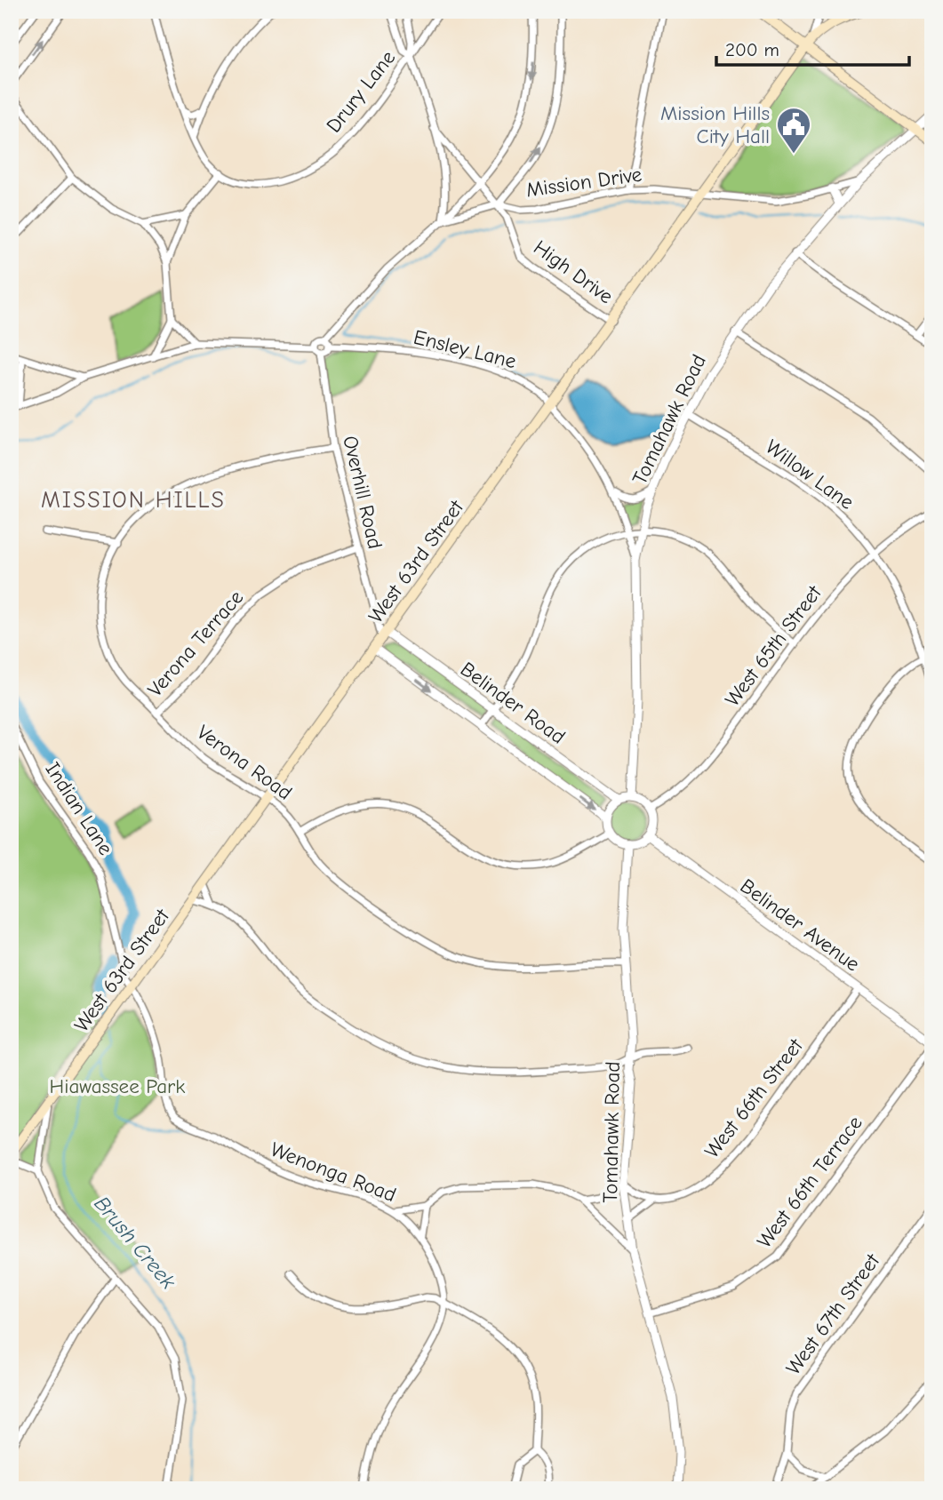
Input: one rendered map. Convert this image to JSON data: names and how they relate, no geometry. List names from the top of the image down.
{
  "streets": {
    "main road": ["West 63rd Street"],
    "street": [
      "Drury Lane",
      "Mission Drive",
      "High Drive",
      "Ensley Lane",
      "Tomahawk Road",
      "Willow Lane",
      "Overhill Road",
      "Verona Terrace",
      "West 65th Street",
      "Belinder Road",
      "Verona Road",
      "Indian Lane",
      "Belinder Avenue",
      "West 66th Street",
      "Wenonga Road",
      "West 66th Terrace",
      "West 67th Street"
    ]
  },
  "crossings": [
    ["Drury Lane", "High Drive"],
    ["Mission Drive", "High Drive"],
    ["Mission Drive", "Tomahawk Road"],
    ["Mission Drive", "West 63rd Street"],
    ["High Drive", "West 63rd Street"],
    ["Ensley Lane", "Tomahawk Road"],
    ["Ensley Lane", "West 63rd Street"],
    ["Tomahawk Road", "Willow Lane"],
    ["Tomahawk Road", "West 65th Street"],
    ["Tomahawk Road", "Belinder Road"],
    ["Tomahawk Road", "Verona Road"],
    ["Tomahawk Road", "Belinder Avenue"],
    ["Tomahawk Road", "West 66th Street"],
    ["Tomahawk Road", "West 66th Terrace"],
    ["Willow Lane", "West 65th Street"],
    ["Overhill Road", "West 63rd Street"],
    ["Overhill Road", "Verona Terrace"],
    ["Overhill Road", "Belinder Road"],
    ["Overhill Road", "Verona Road"],
    ["West 63rd Street", "Belinder Road"],
    ["West 63rd Street", "Verona Road"],
    ["West 63rd Street", "Indian Lane"],
    ["West 63rd Street", "Wenonga Road"],
    ["Verona Terrace", "Verona Road"],
    ["West 65th Street", "Belinder Road"],
    ["West 65th Street", "Belinder Avenue"],
    ["Belinder Road", "Belinder Avenue"],
    ["Indian Lane", "Wenonga Road"],
    ["Belinder Avenue", "West 66th Street"],
    ["Belinder Avenue", "West 66th Terrace"]
  ],
  "districts": ["MISSION HILLS"],
  "water": ["Brush Creek"],
  "parks": ["Hiawassee Park"],
  "places": {
    "public building": ["Mission Hills City Hall"]
  },
  "scale_bar": "200 m"
}
